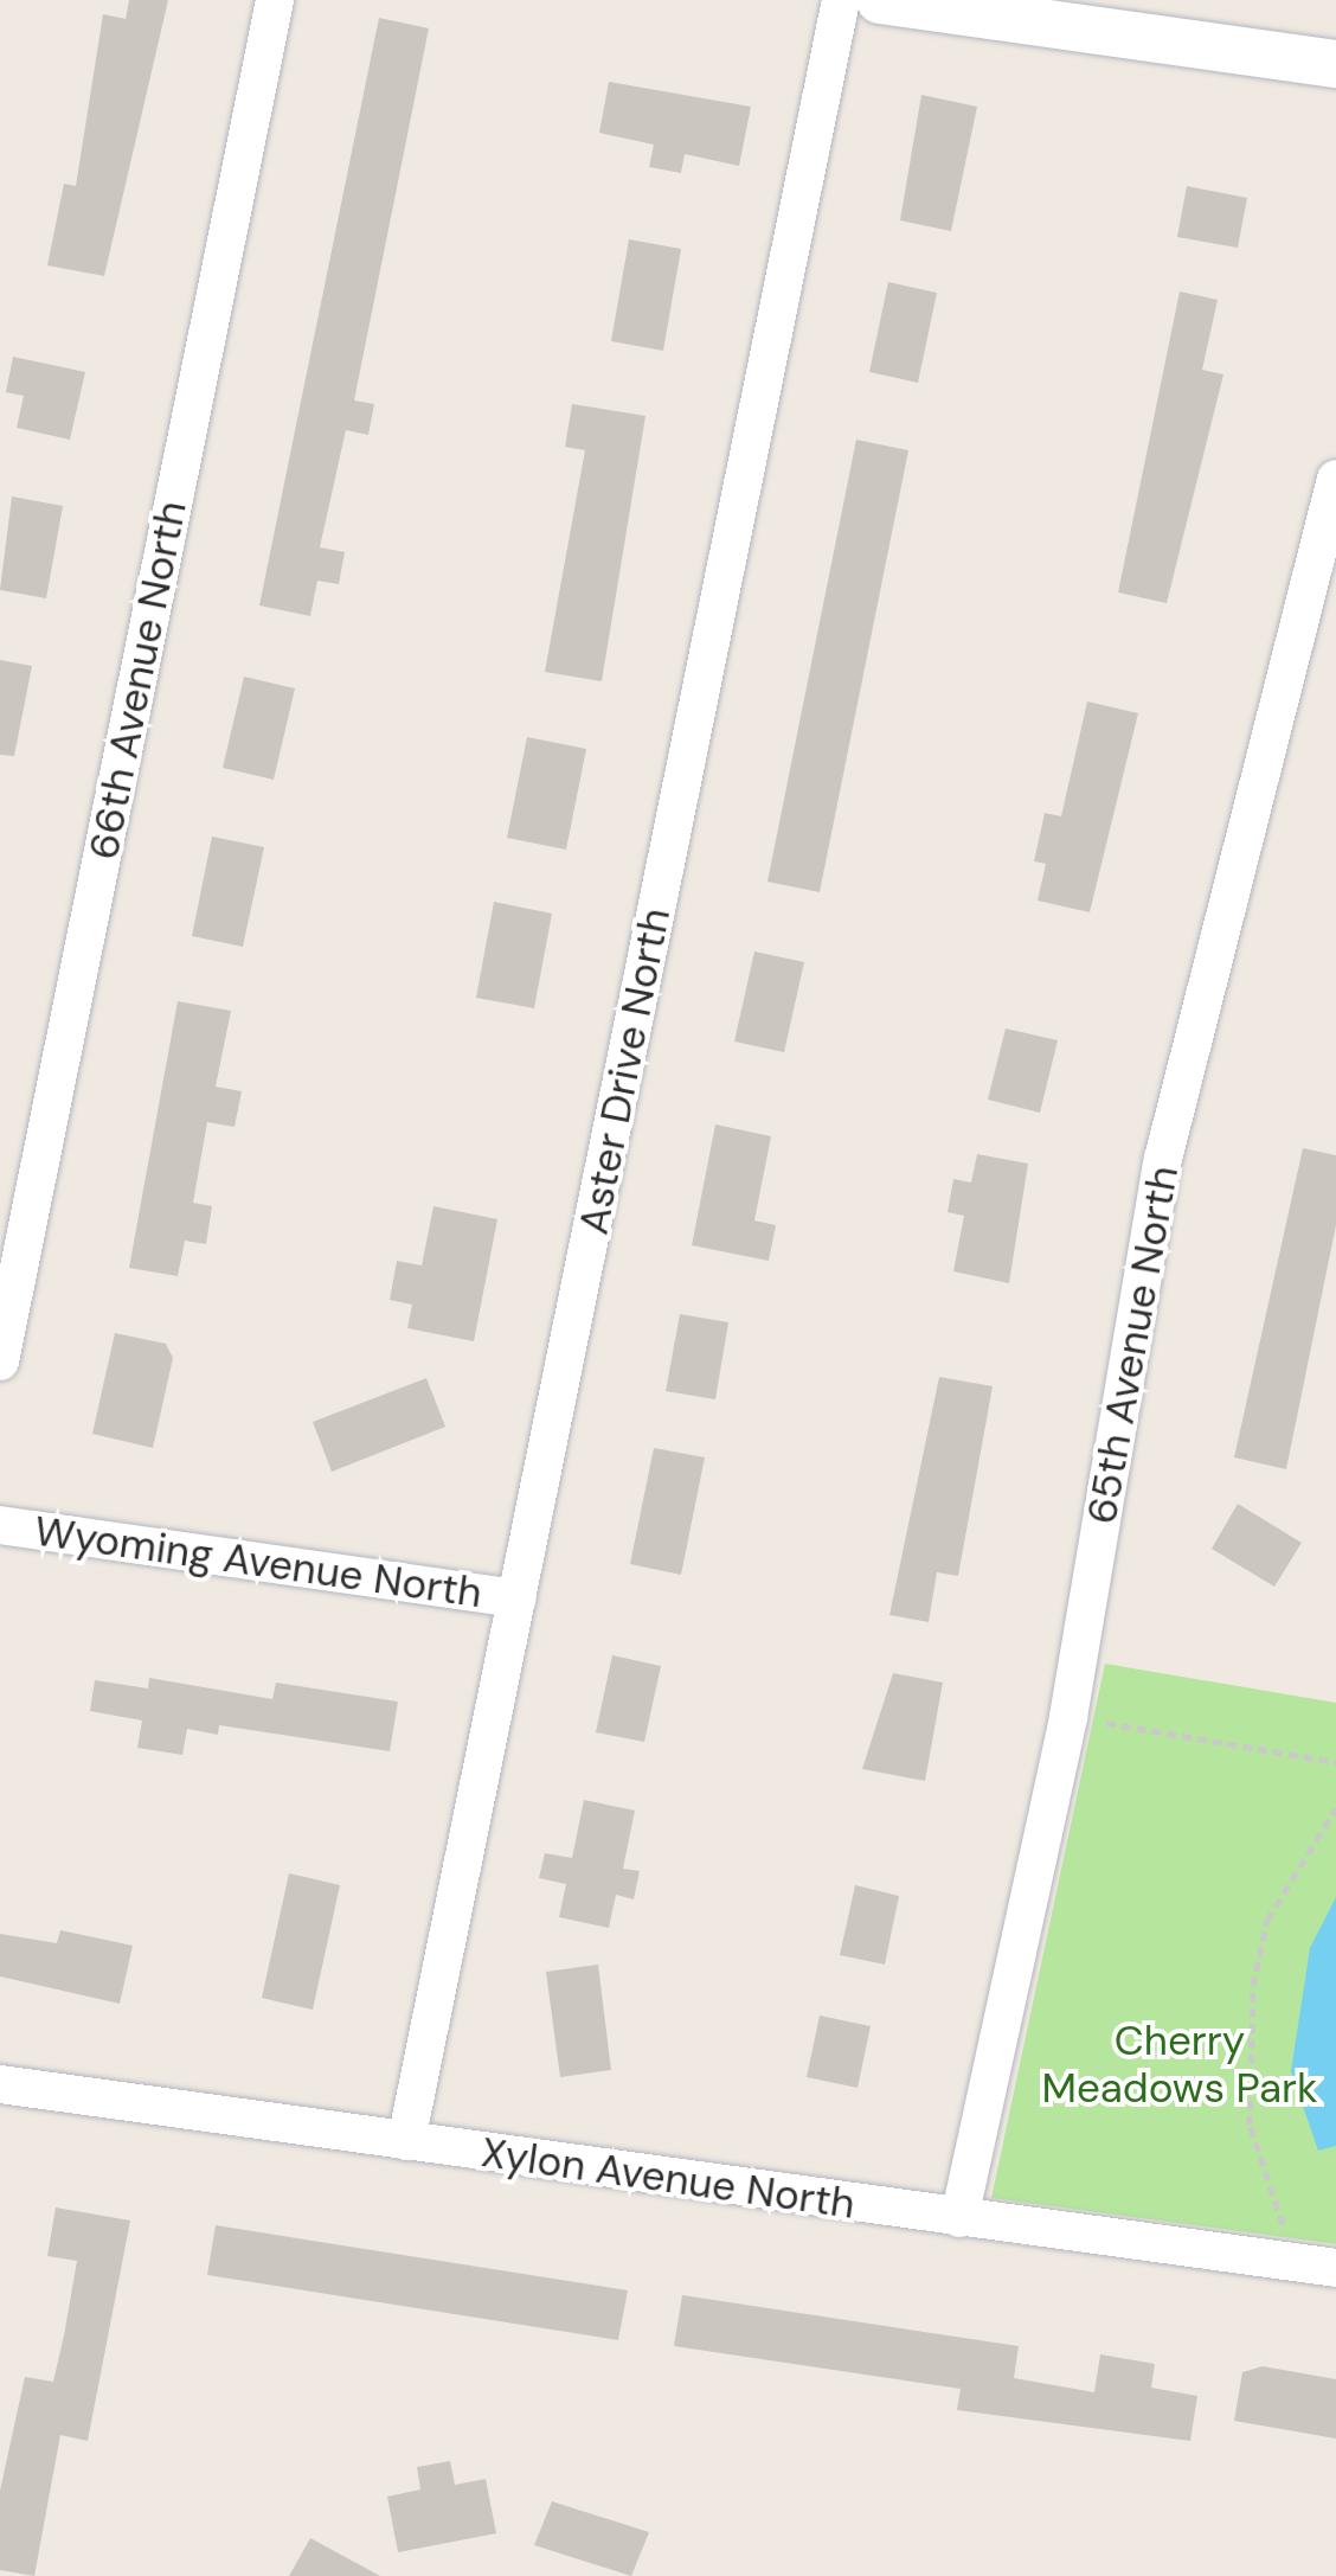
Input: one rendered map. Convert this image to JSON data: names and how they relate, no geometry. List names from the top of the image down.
{
  "streets": {
    "street": [
      "66th Avenue North",
      "Aster Drive North",
      "65th Avenue North",
      "Wyoming Avenue North",
      "Xylon Avenue North"
    ]
  },
  "crossings": [
    ["Aster Drive North", "Wyoming Avenue North"],
    ["Aster Drive North", "Xylon Avenue North"],
    ["65th Avenue North", "Xylon Avenue North"]
  ],
  "parks": ["Cherry Meadows Park"]
}
